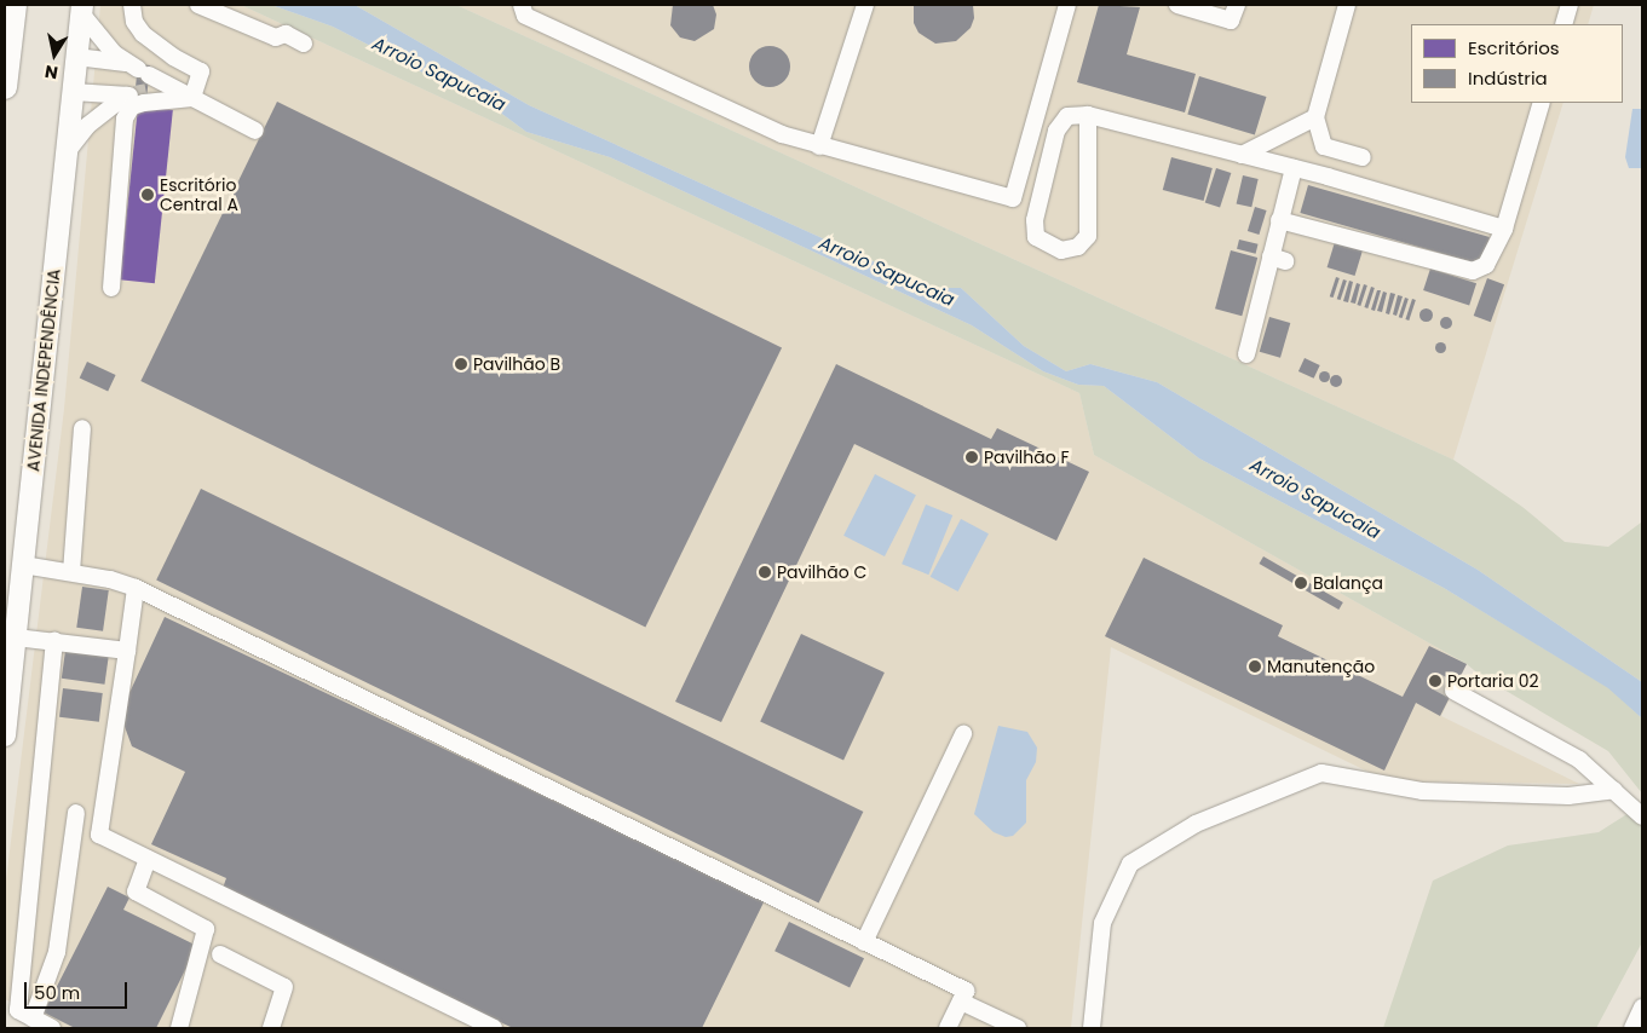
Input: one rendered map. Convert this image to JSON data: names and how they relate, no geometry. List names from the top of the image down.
{
  "streets": {
    "main road": ["AVENIDA INDEPENDÊNCIA"]
  },
  "water": ["Arroio Sapucaia"],
  "places": [
    "Escritório Central A",
    "Pavilhão B",
    "Pavilhão F",
    "Pavilhão C",
    "Balança",
    "Manutenção",
    "Portaria 02"
  ],
  "legend": ["Escritórios", "Indústria"],
  "scale_bar": "50 m",
  "north": "bottom"
}
